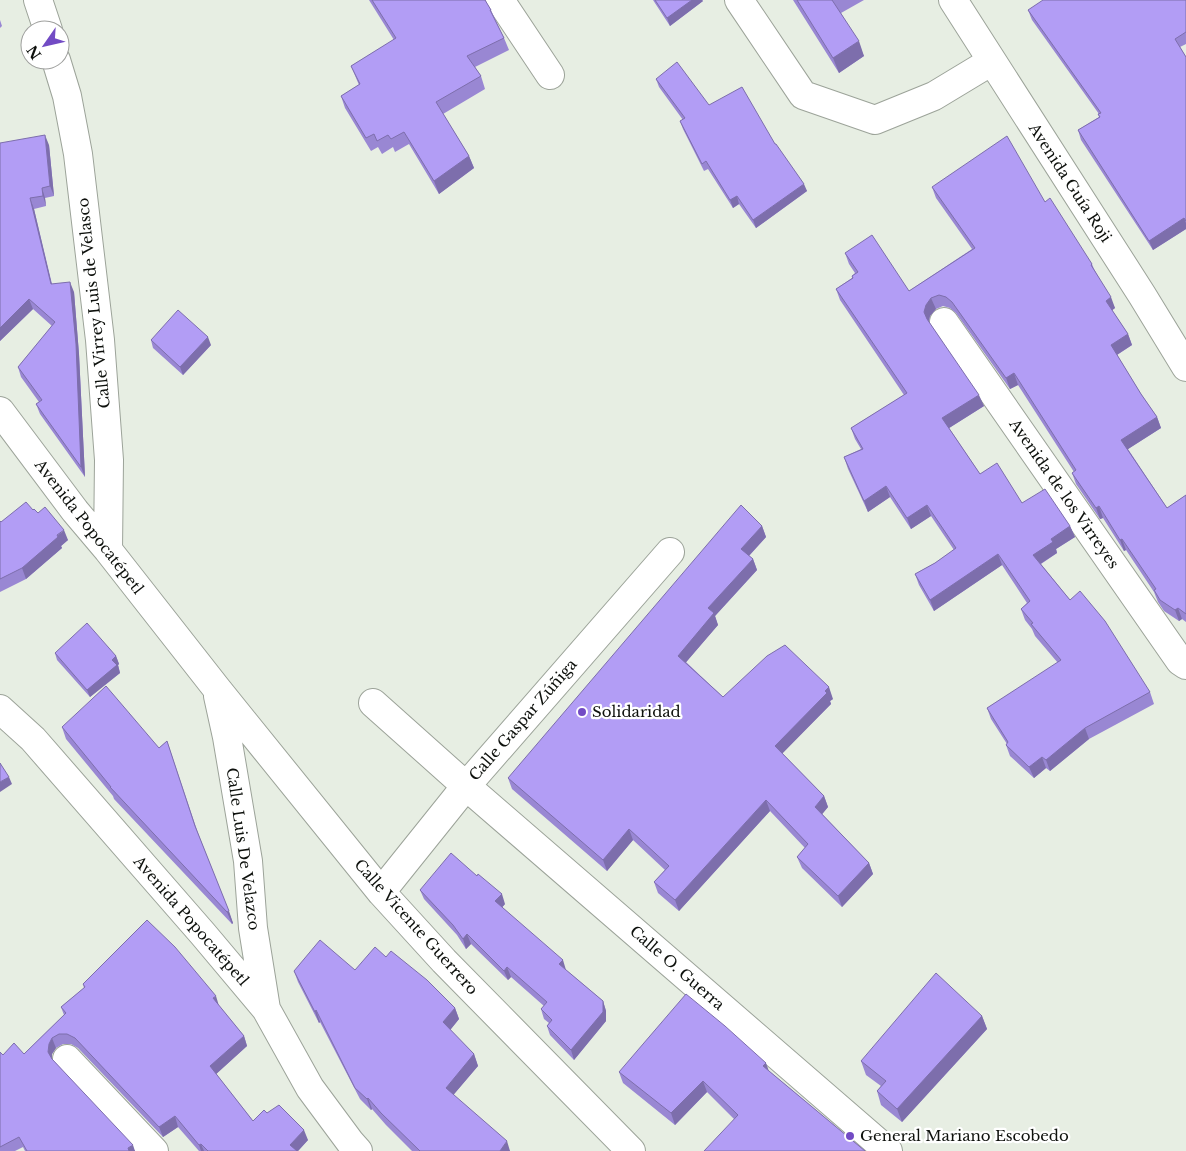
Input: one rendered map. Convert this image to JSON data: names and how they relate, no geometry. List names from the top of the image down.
{
  "streets": {
    "street": [
      "Avenida Guía Roji",
      "Calle Virrey Luis de Velasco",
      "Avenida de los Virreyes",
      "Avenida Popocatépetl",
      "Calle Gaspar Zúñiga",
      "Calle Luis De Velazco",
      "Calle Vicente Guerrero",
      "Calle O. Guerra"
    ]
  },
  "crossings": [
    ["Calle Virrey Luis de Velasco", "Avenida Popocatépetl"],
    ["Avenida Popocatépetl", "Calle Luis De Velazco"],
    ["Avenida Popocatépetl", "Calle Vicente Guerrero"],
    ["Calle Gaspar Zúñiga", "Calle Vicente Guerrero"],
    ["Calle Gaspar Zúñiga", "Calle O. Guerra"],
    ["Calle Luis De Velazco", "Calle Vicente Guerrero"]
  ],
  "places": ["Solidaridad", "General Mariano Escobedo"],
  "north": "bottom left"
}
